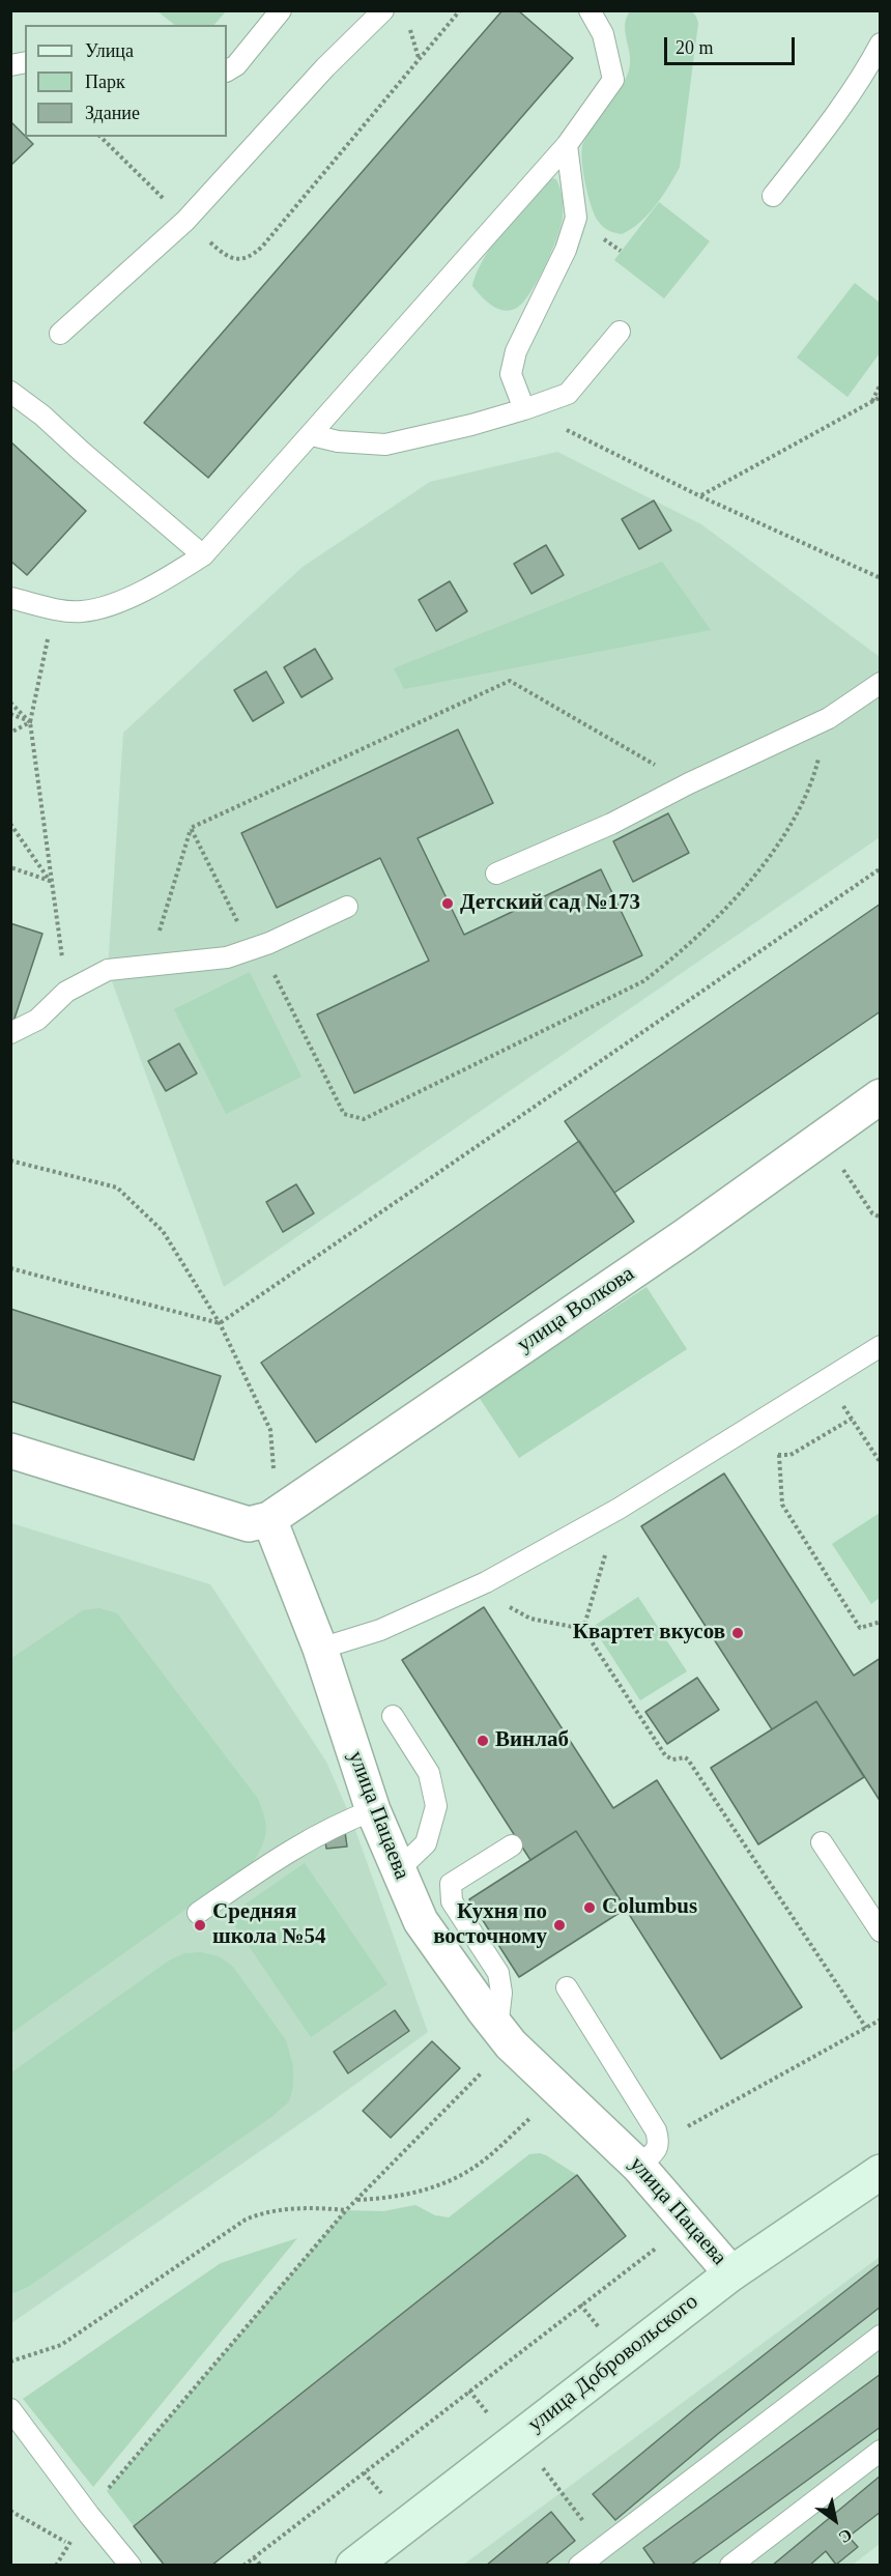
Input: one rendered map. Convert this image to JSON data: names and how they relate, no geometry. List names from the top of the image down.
{
  "streets": {
    "main road": ["улица Добровольского"],
    "street": ["улица Волкова", "улица Пацаева"]
  },
  "crossings": [
    ["улица Волкова", "улица Пацаева"],
    ["улица Пацаева", "улица Добровольского"]
  ],
  "places": [
    "Детский сад №173",
    "Квартет вкусов",
    "Винлаб",
    "Columbus",
    "Средняя школа №54",
    "Кухня по восточному"
  ],
  "legend": ["Улица", "Парк", "Здание"],
  "scale_bar": "20 m",
  "north": "bottom right"
}
